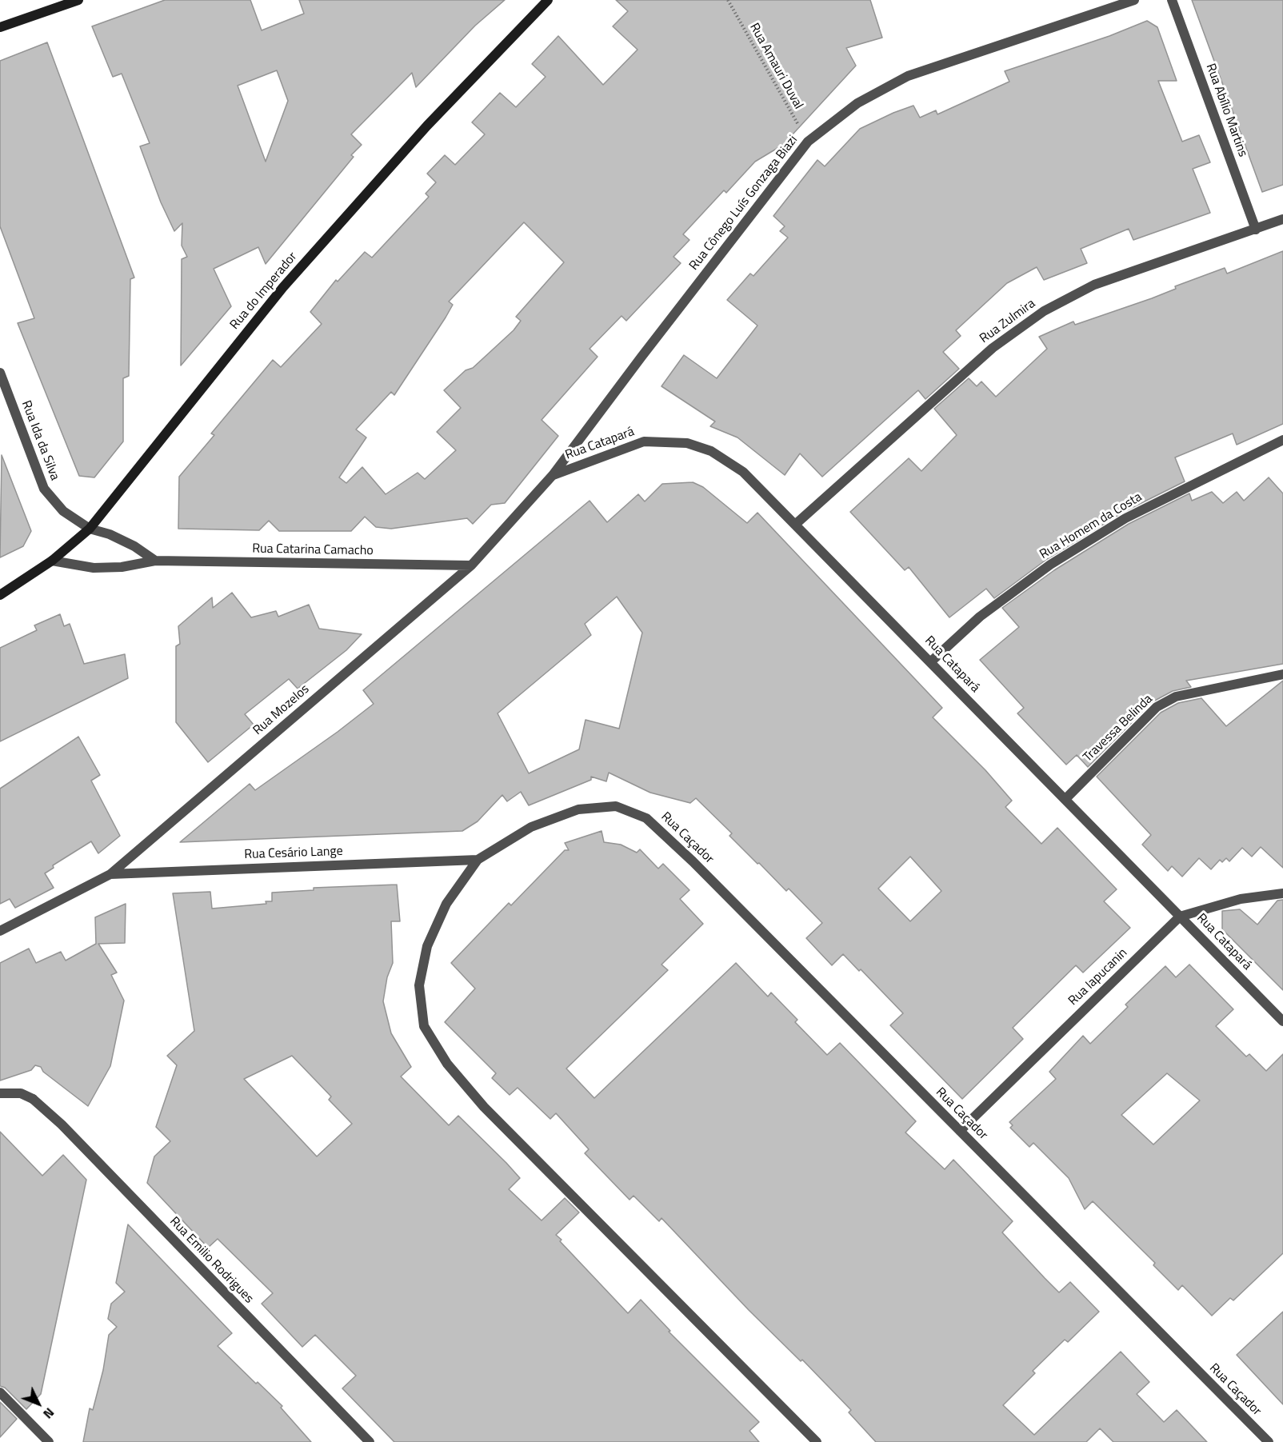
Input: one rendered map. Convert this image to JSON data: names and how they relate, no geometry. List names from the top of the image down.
{
  "streets": {
    "street": [
      "Rua Abílio Martins",
      "Rua Cônego Luís Gonzaga Biazi",
      "Rua do Imperador",
      "Rua Zulmira",
      "Rua Ida da Silva",
      "Rua Catapará",
      "Rua Homem da Costa",
      "Rua Catarina Camacho",
      "Rua Mozelos",
      "Travessa Belinda",
      "Rua Caçador",
      "Rua Cesário Lange",
      "Rua Iapucanin",
      "Rua Emilio Rodrigues"
    ],
    "path": ["Rua Amauri Duval"]
  },
  "crossings": [
    ["Rua Amauri Duval", "Rua Cônego Luís Gonzaga Biazi"],
    ["Rua Abílio Martins", "Rua Zulmira"],
    ["Rua Cônego Luís Gonzaga Biazi", "Rua Catapará"],
    ["Rua Cônego Luís Gonzaga Biazi", "Rua Mozelos"],
    ["Rua do Imperador", "Rua Ida da Silva"],
    ["Rua do Imperador", "Rua Catarina Camacho"],
    ["Rua Zulmira", "Rua Catapará"],
    ["Rua Catapará", "Rua Homem da Costa"],
    ["Rua Catapará", "Rua Mozelos"],
    ["Rua Catapará", "Travessa Belinda"],
    ["Rua Catapará", "Rua Iapucanin"],
    ["Rua Catarina Camacho", "Rua Mozelos"],
    ["Rua Mozelos", "Rua Cesário Lange"],
    ["Rua Caçador", "Rua Cesário Lange"],
    ["Rua Caçador", "Rua Iapucanin"]
  ],
  "north": "bottom right"
}
